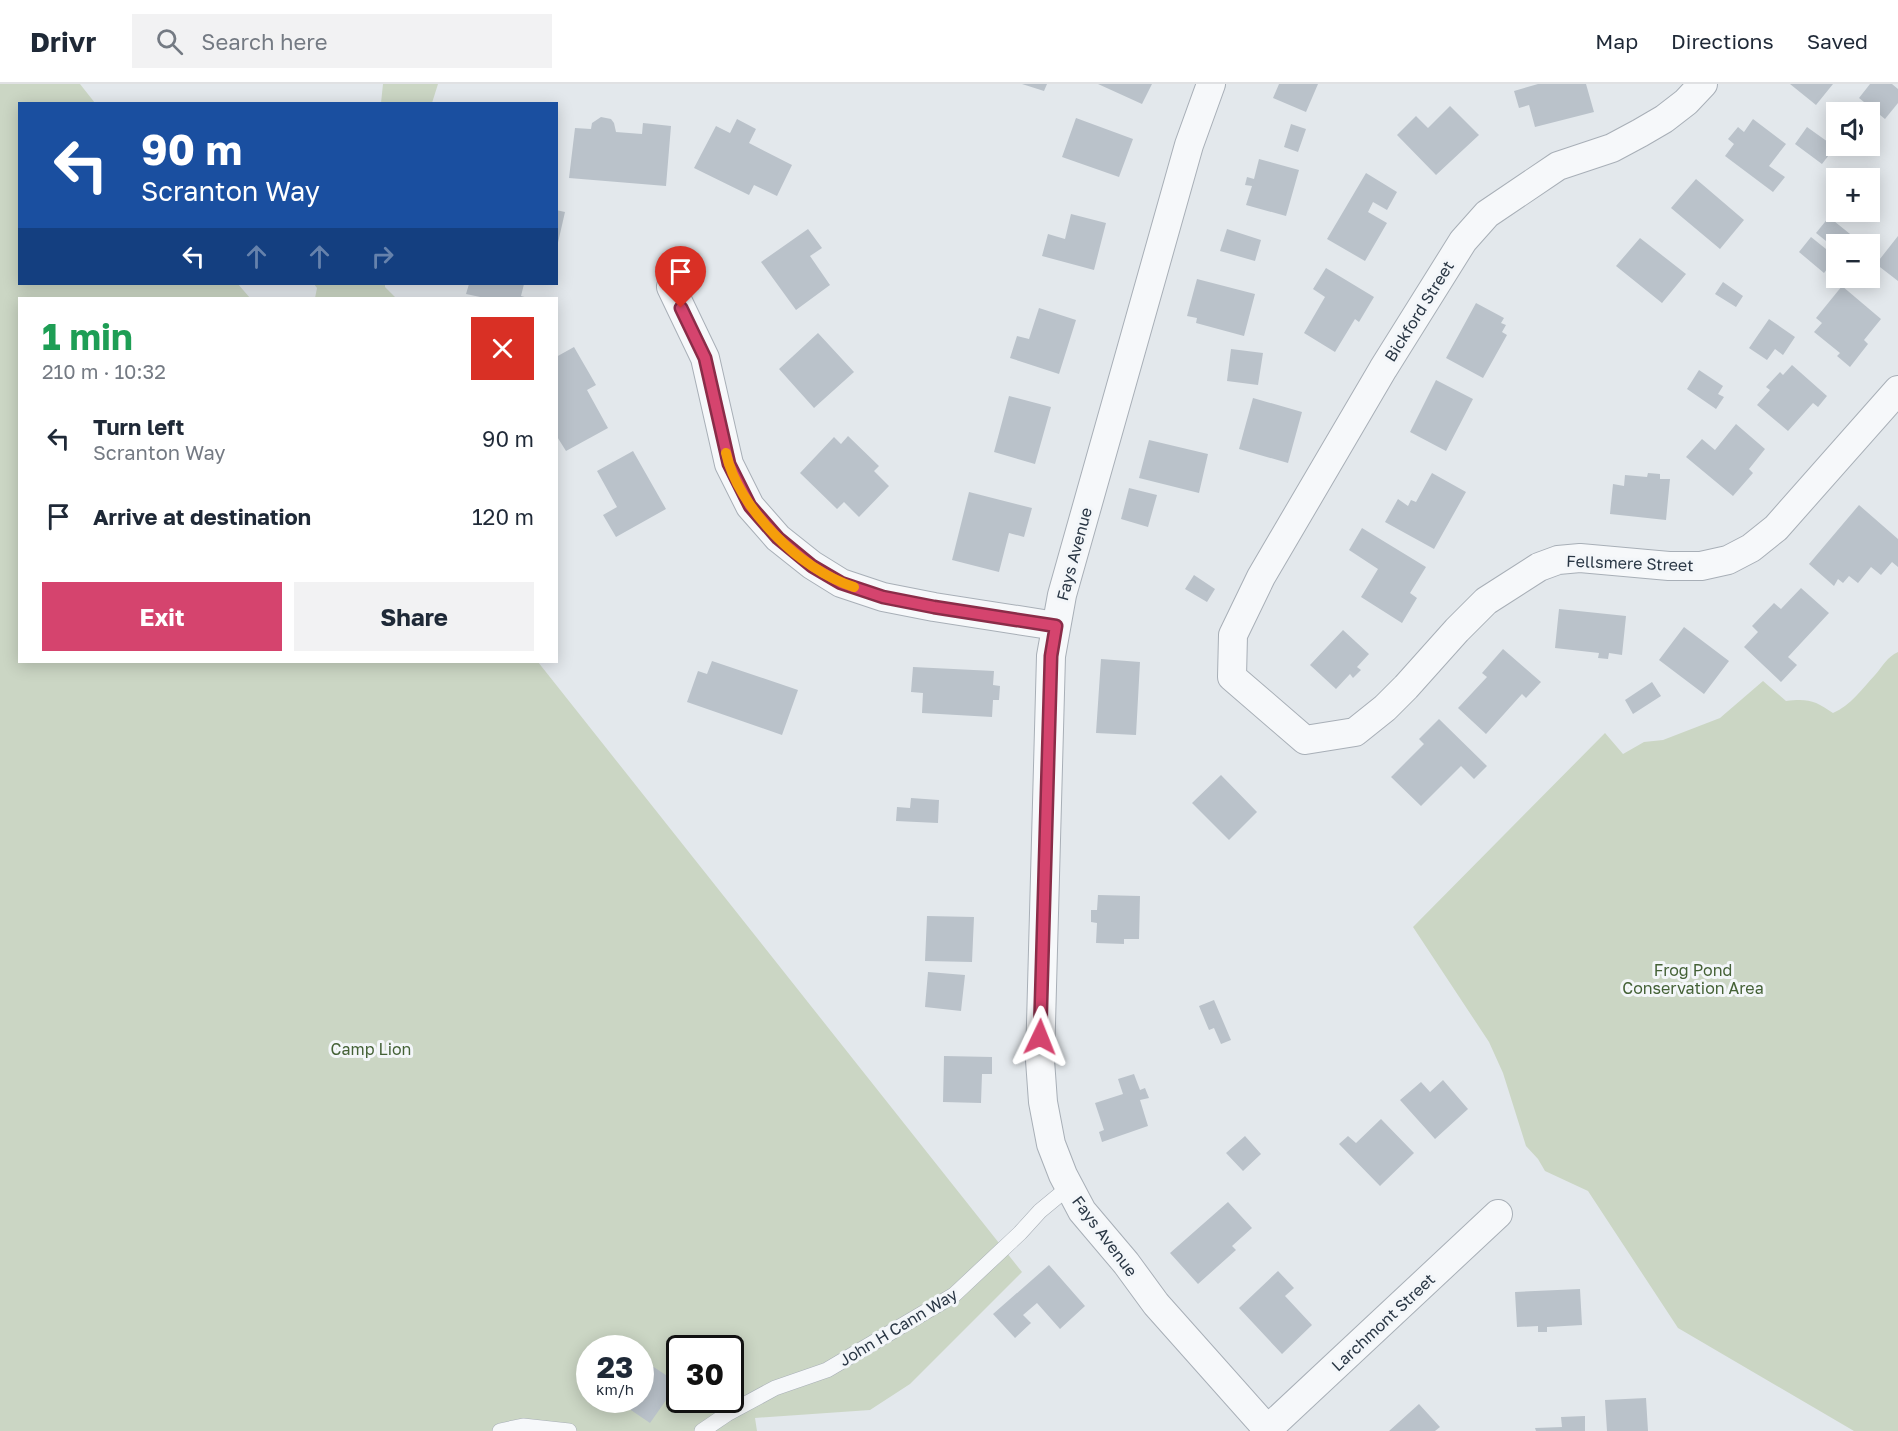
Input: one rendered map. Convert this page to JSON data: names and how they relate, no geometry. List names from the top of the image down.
{
  "streets": {
    "street": [
      "Bickford Street",
      "Fays Avenue",
      "Fellsmere Street",
      "Larchmont Street"
    ],
    "lane": ["John H Cann Way"]
  },
  "crossings": [
    ["Bickford Street", "Fellsmere Street"],
    ["Fays Avenue", "Larchmont Street"],
    ["Fays Avenue", "John H Cann Way"]
  ],
  "parks": ["Frog Pond Conservation Area", "Camp Lion"],
  "page": {
    "header": "Drivr",
    "search": "Search here",
    "nav": ["Map", "Directions", "Saved"],
    "map_buttons": ["+", "−"],
    "turn": ["90 m", "Scranton Way"],
    "heading": ["1 min", "210 m · 10:32"],
    "list": [
      {
        "name": "Turn left",
        "note": "Scranton Way",
        "value": "90 m"
      },
      {
        "name": "Arrive at destination",
        "value": "120 m"
      }
    ],
    "buttons": ["Exit", "Share"],
    "speed": "23 km/h",
    "limit": "30"
  }
}
